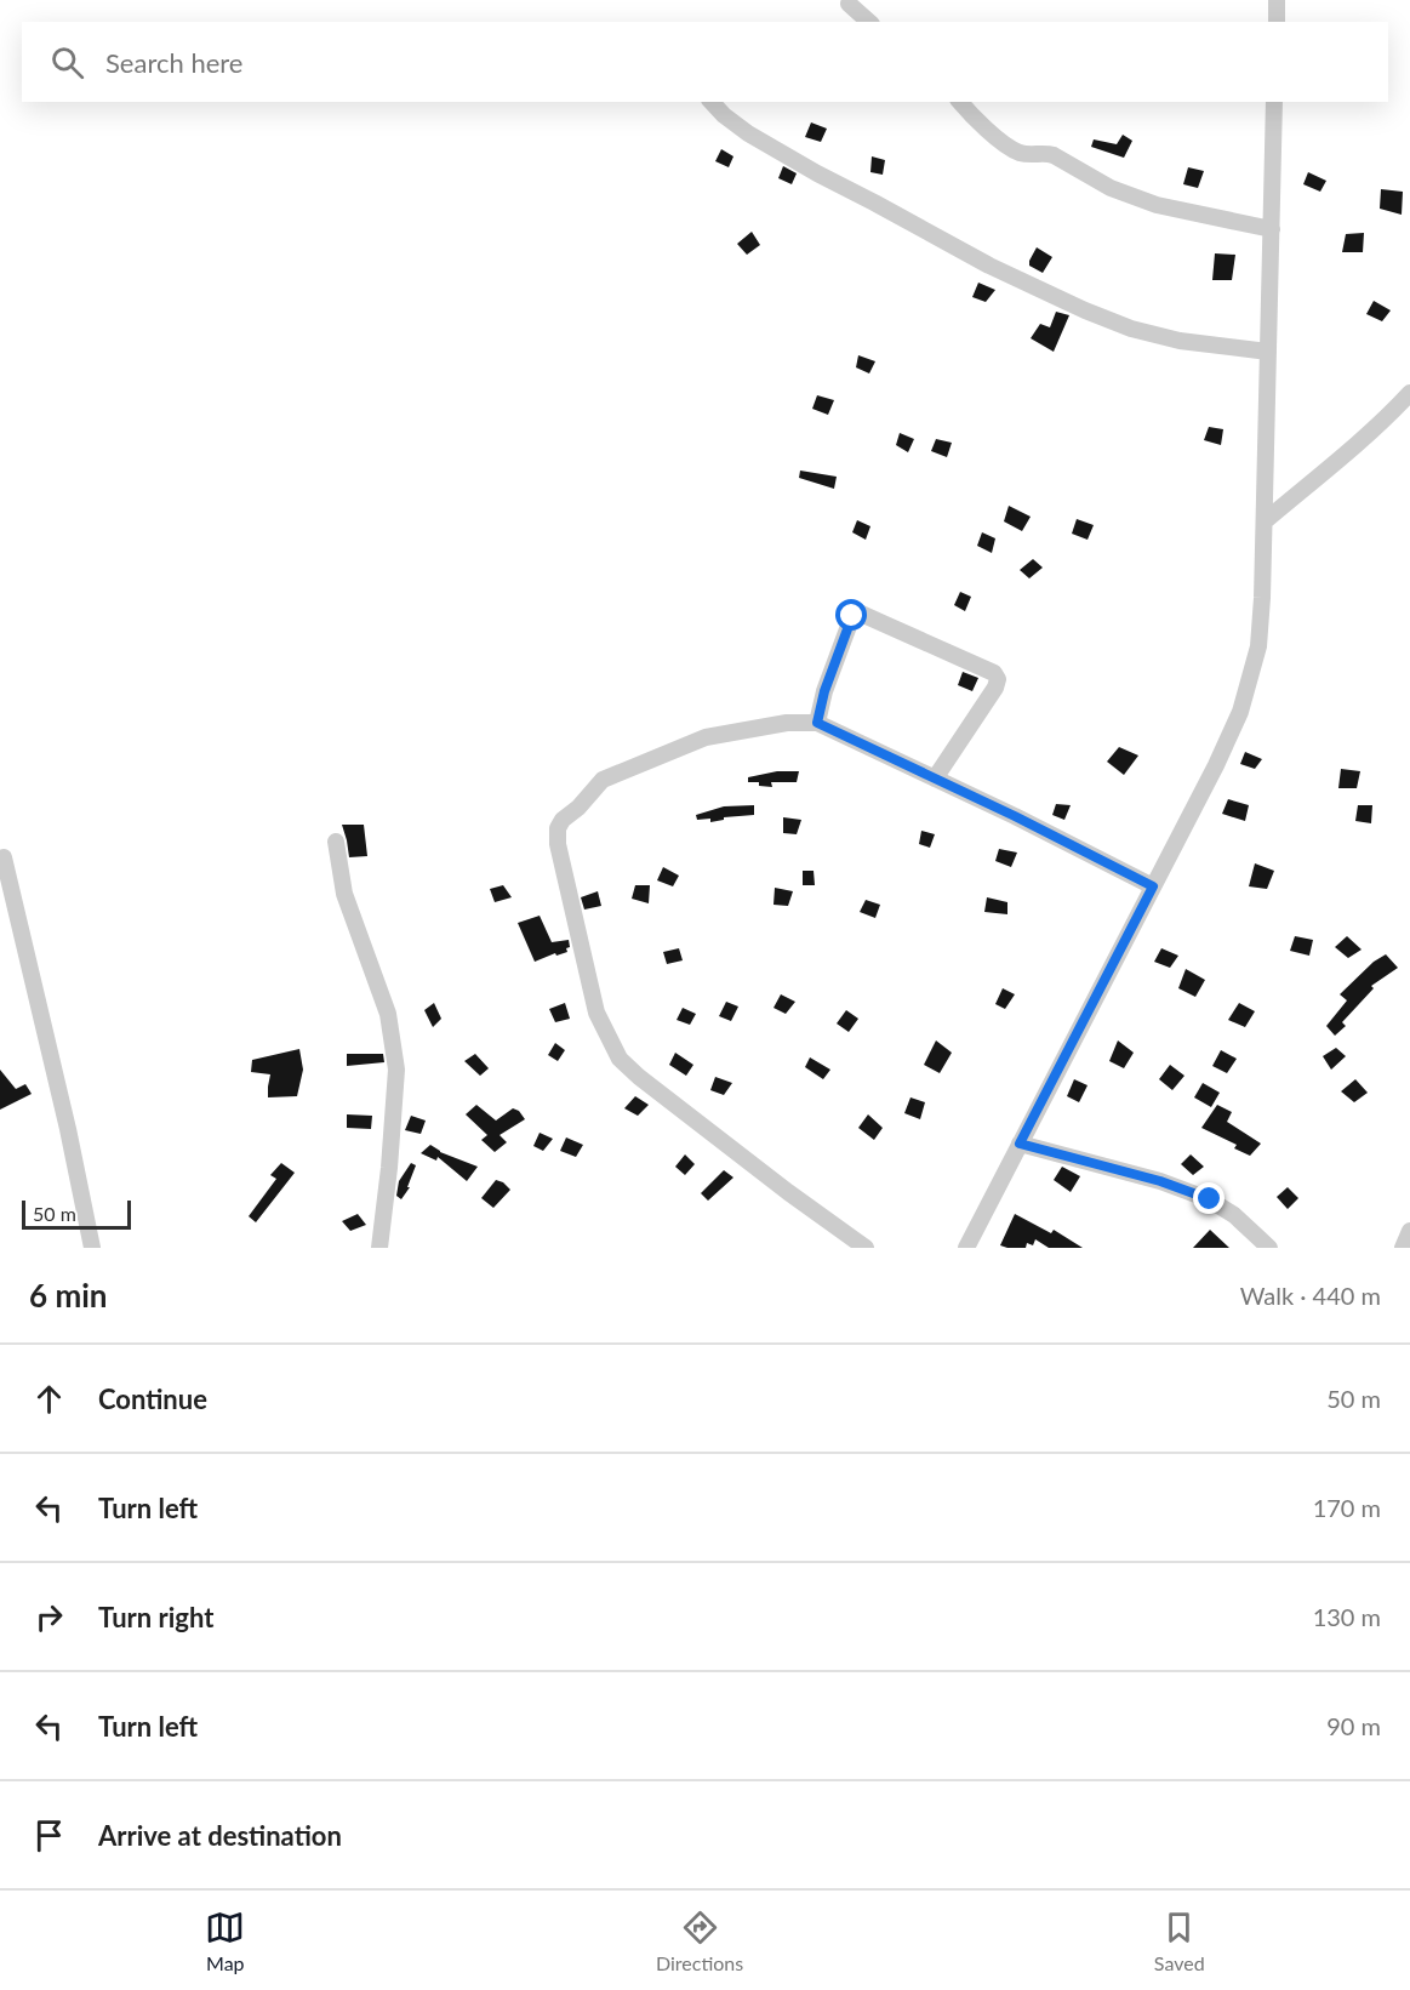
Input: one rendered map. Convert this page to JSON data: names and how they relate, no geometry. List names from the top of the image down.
{
  "scale_bar": "50 m",
  "page": {
    "search": "Search here",
    "scale": "50 m",
    "heading": ["6 min", "Walk · 440 m"],
    "list": [
      ["Continue", "50 m"],
      ["Turn left", "170 m"],
      ["Turn right", "130 m"],
      ["Turn left", "90 m"],
      "Arrive at destination"
    ],
    "nav": ["Map", "Directions", "Saved"]
  }
}
